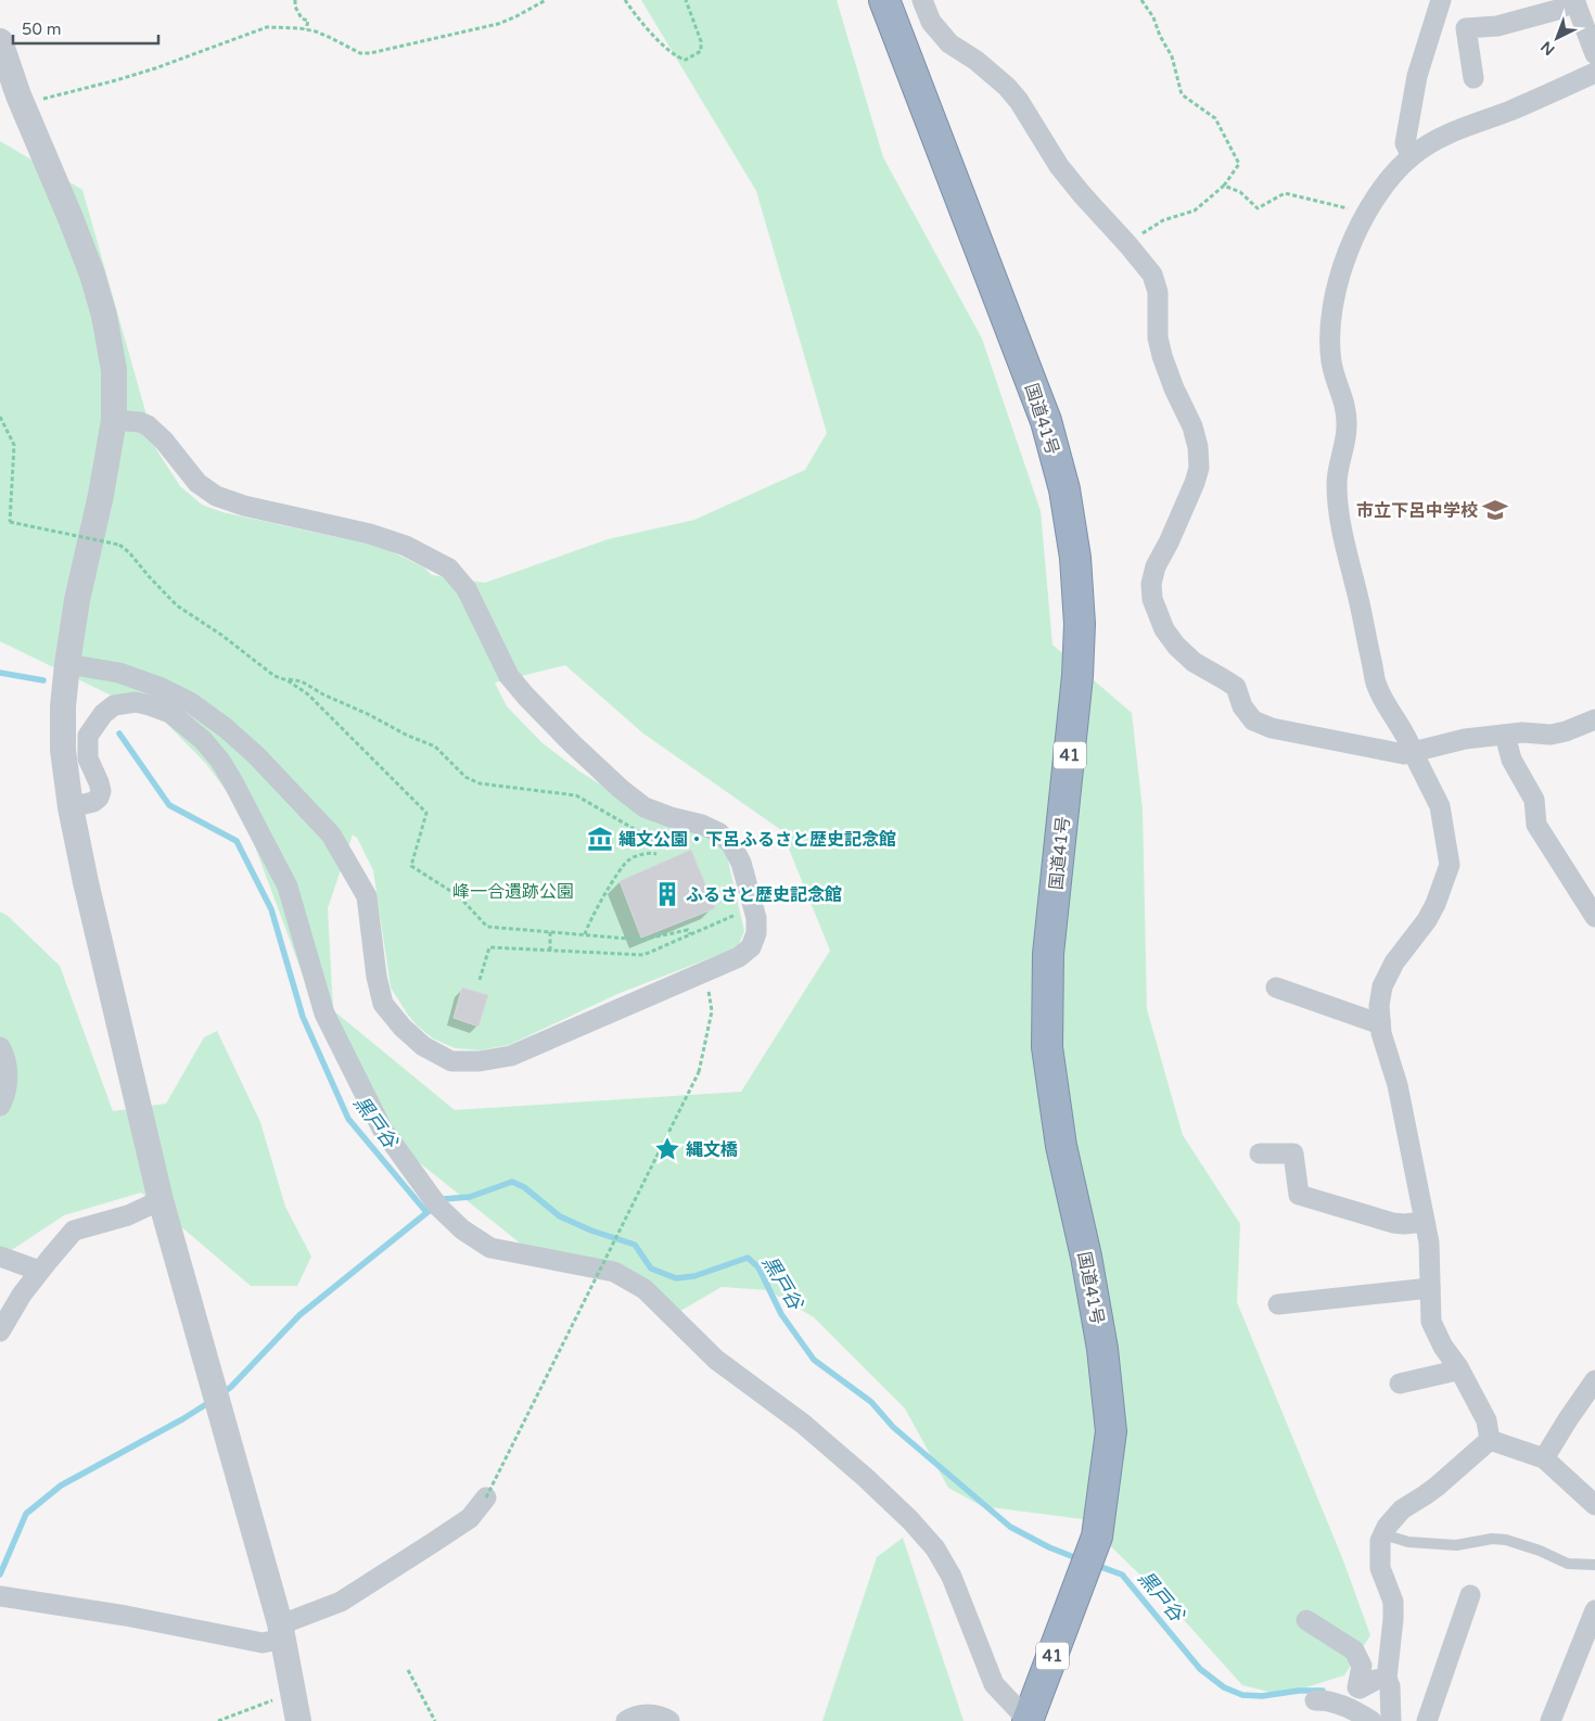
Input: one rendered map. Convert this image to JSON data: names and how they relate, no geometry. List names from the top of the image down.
{
  "streets": {
    "highway": ["国道41号", "41"]
  },
  "water": ["黒戸谷"],
  "parks": ["峰一合遺跡公園"],
  "places": {
    "school or university": ["市立下呂中学校"],
    "museum": ["縄文公園・下呂ふるさと歴史記念館"],
    "building": ["ふるさと歴史記念館"],
    "place": ["縄文橋"]
  },
  "scale_bar": "50 m",
  "north": "bottom left"
}
